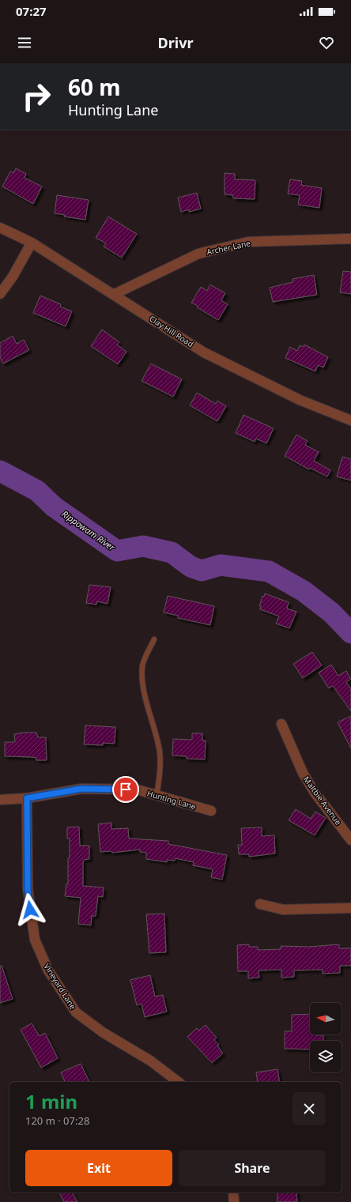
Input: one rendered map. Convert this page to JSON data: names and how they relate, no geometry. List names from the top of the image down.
{
  "streets": {
    "street": [
      "Archer Lane",
      "Clay Hill Road",
      "Hunting Lane",
      "Maltbie Avenue",
      "Vineyard Lane"
    ]
  },
  "crossings": [
    ["Archer Lane", "Clay Hill Road"],
    ["Hunting Lane", "Vineyard Lane"]
  ],
  "water": ["Rippowam River"],
  "north": "left",
  "page": {
    "status": "07:27",
    "header": "Drivr",
    "turn": ["60 m", "Hunting Lane"],
    "heading": ["1 min", "120 m · 07:28"],
    "buttons": ["Exit", "Share"]
  }
}
